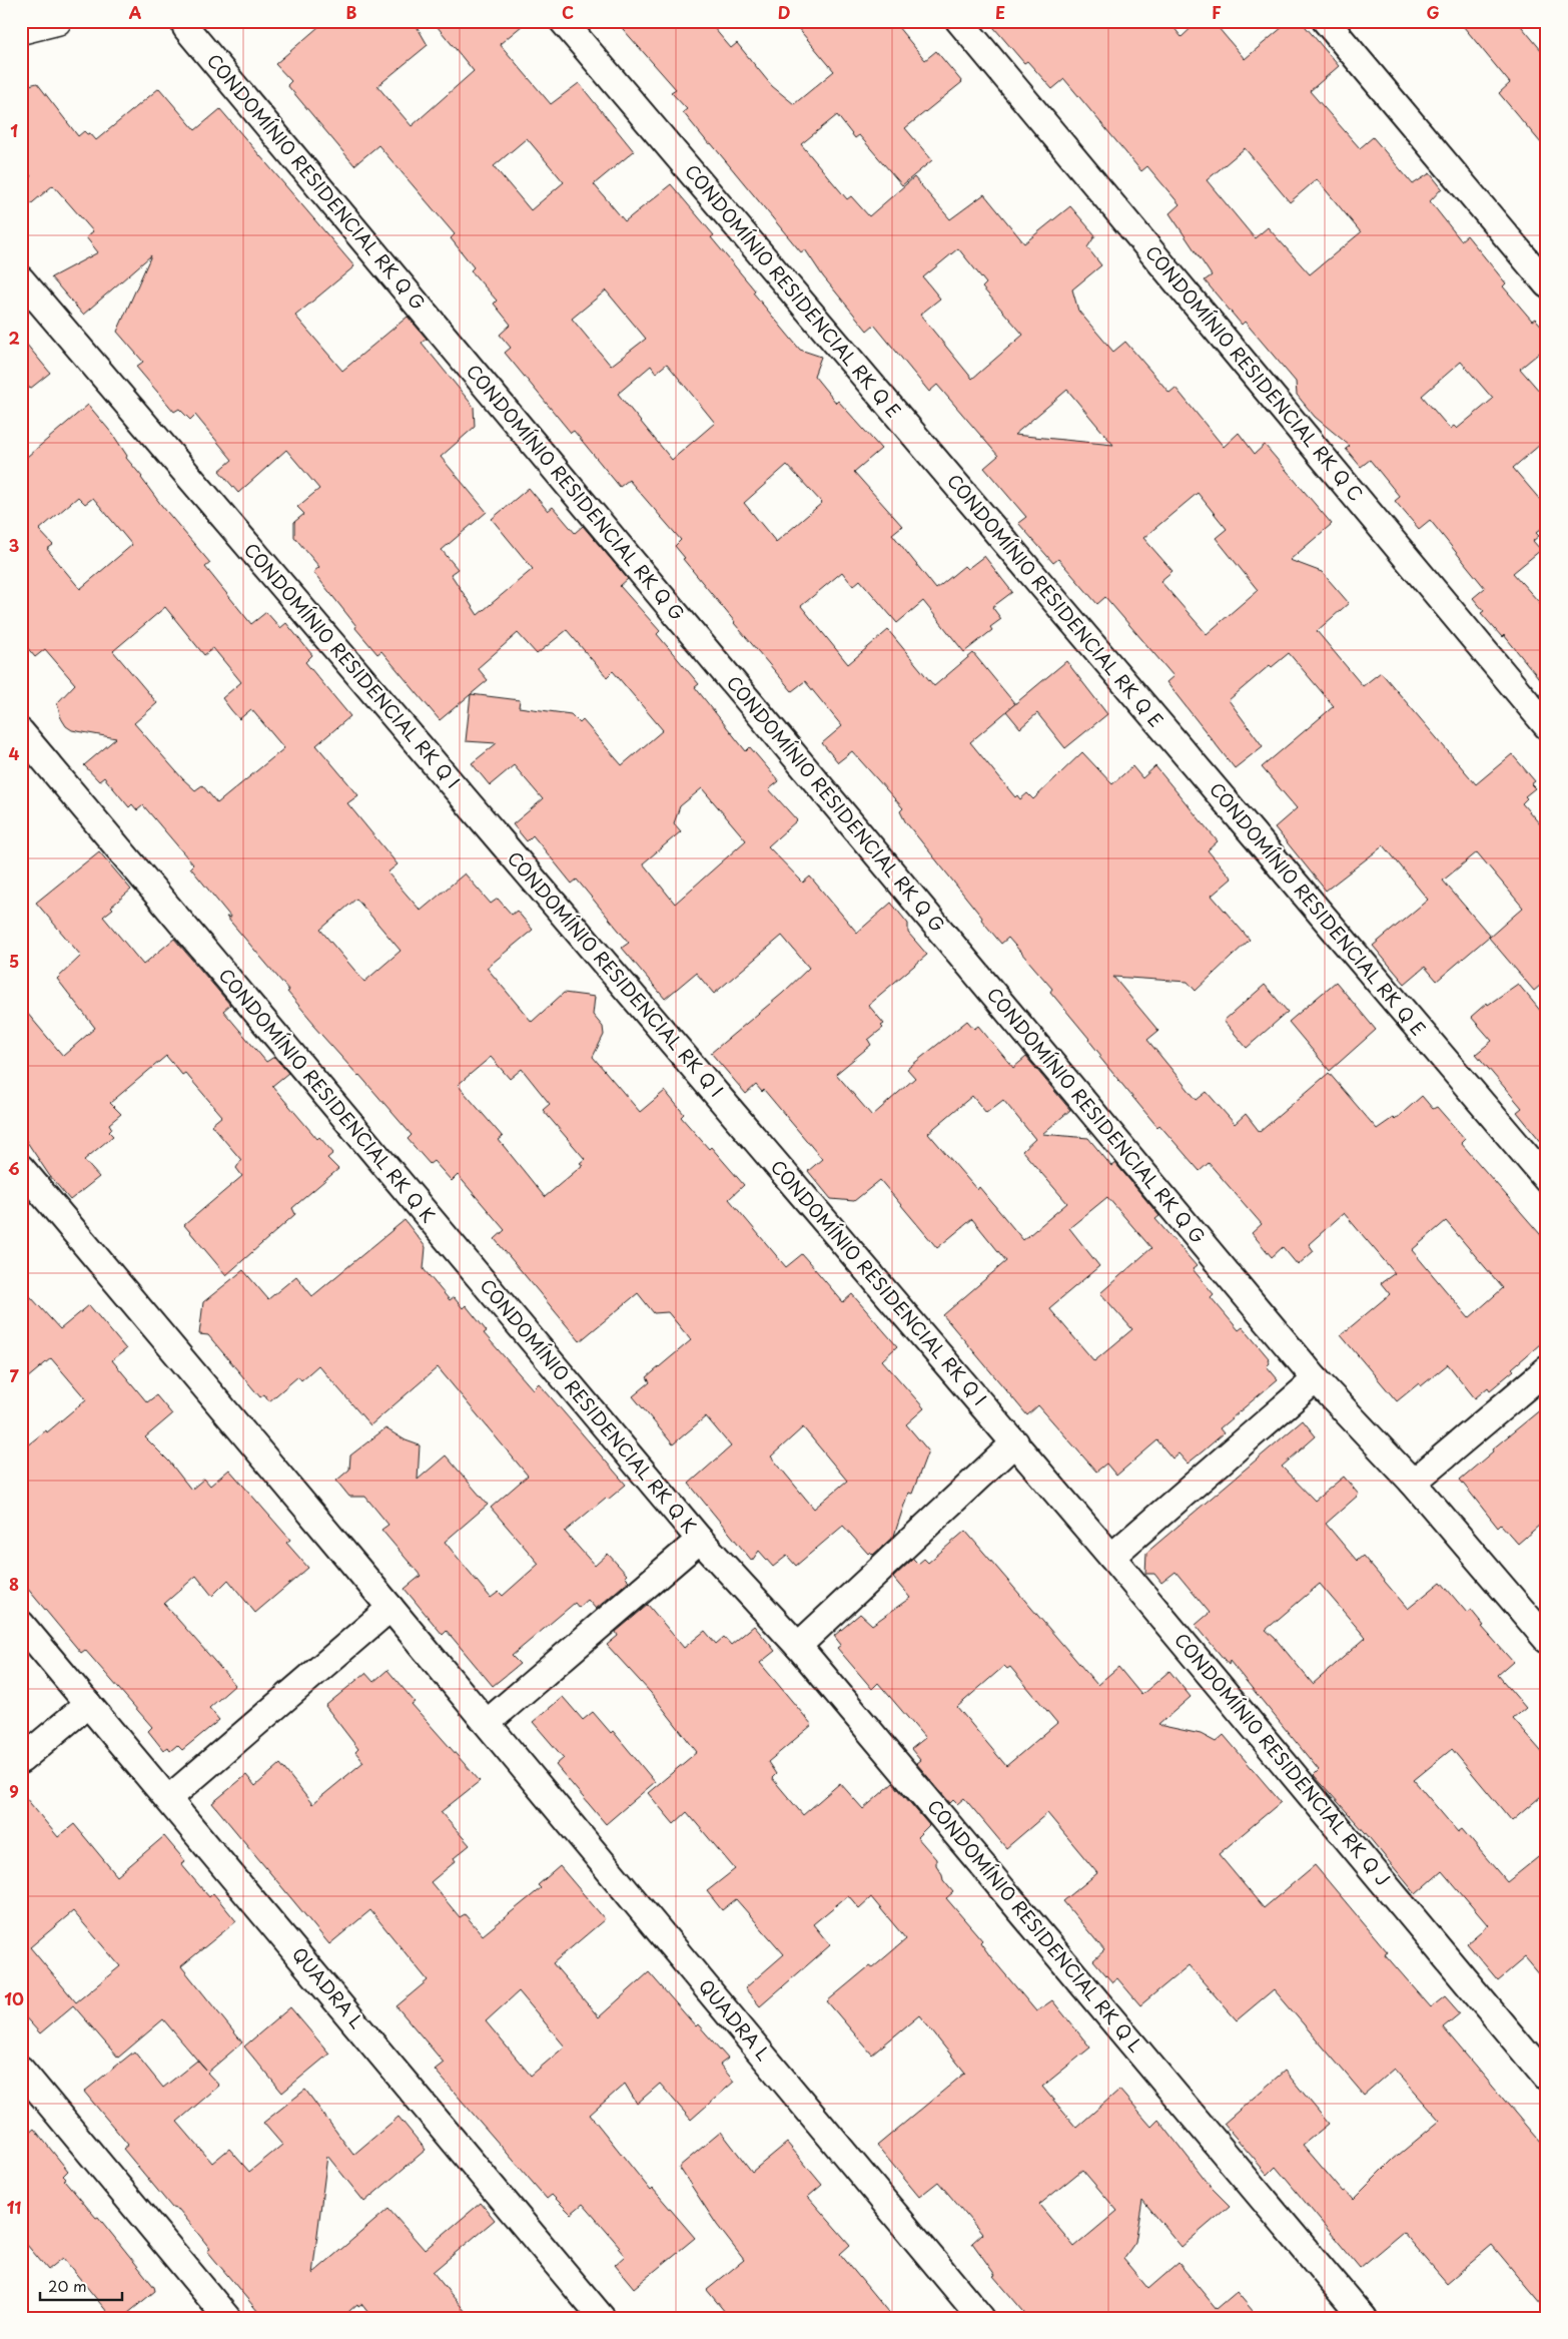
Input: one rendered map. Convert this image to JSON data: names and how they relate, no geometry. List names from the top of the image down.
{
  "streets": {
    "street": [
      "CONDOMÍNIO RESIDENCIAL RK Q G",
      "CONDOMÍNIO RESIDENCIAL RK Q E",
      "CONDOMÍNIO RESIDENCIAL RK Q C",
      "CONDOMÍNIO RESIDENCIAL RK Q I",
      "CONDOMÍNIO RESIDENCIAL RK Q K",
      "CONDOMÍNIO RESIDENCIAL RK Q J",
      "CONDOMÍNIO RESIDENCIAL RK Q L",
      "QUADRA L"
    ]
  },
  "crossings": [
    ["CONDOMÍNIO RESIDENCIAL RK Q I", "CONDOMÍNIO RESIDENCIAL RK Q J"],
    ["CONDOMÍNIO RESIDENCIAL RK Q K", "CONDOMÍNIO RESIDENCIAL RK Q L"],
    ["CONDOMÍNIO RESIDENCIAL RK Q K", "QUADRA L"]
  ],
  "scale_bar": "20 m",
  "grid": {
    "columns": [
      "A",
      "B",
      "C",
      "D",
      "E",
      "F",
      "G"
    ],
    "rows": [
      "1",
      "2",
      "3",
      "4",
      "5",
      "6",
      "7",
      "8",
      "9",
      "10",
      "11"
    ]
  }
}
